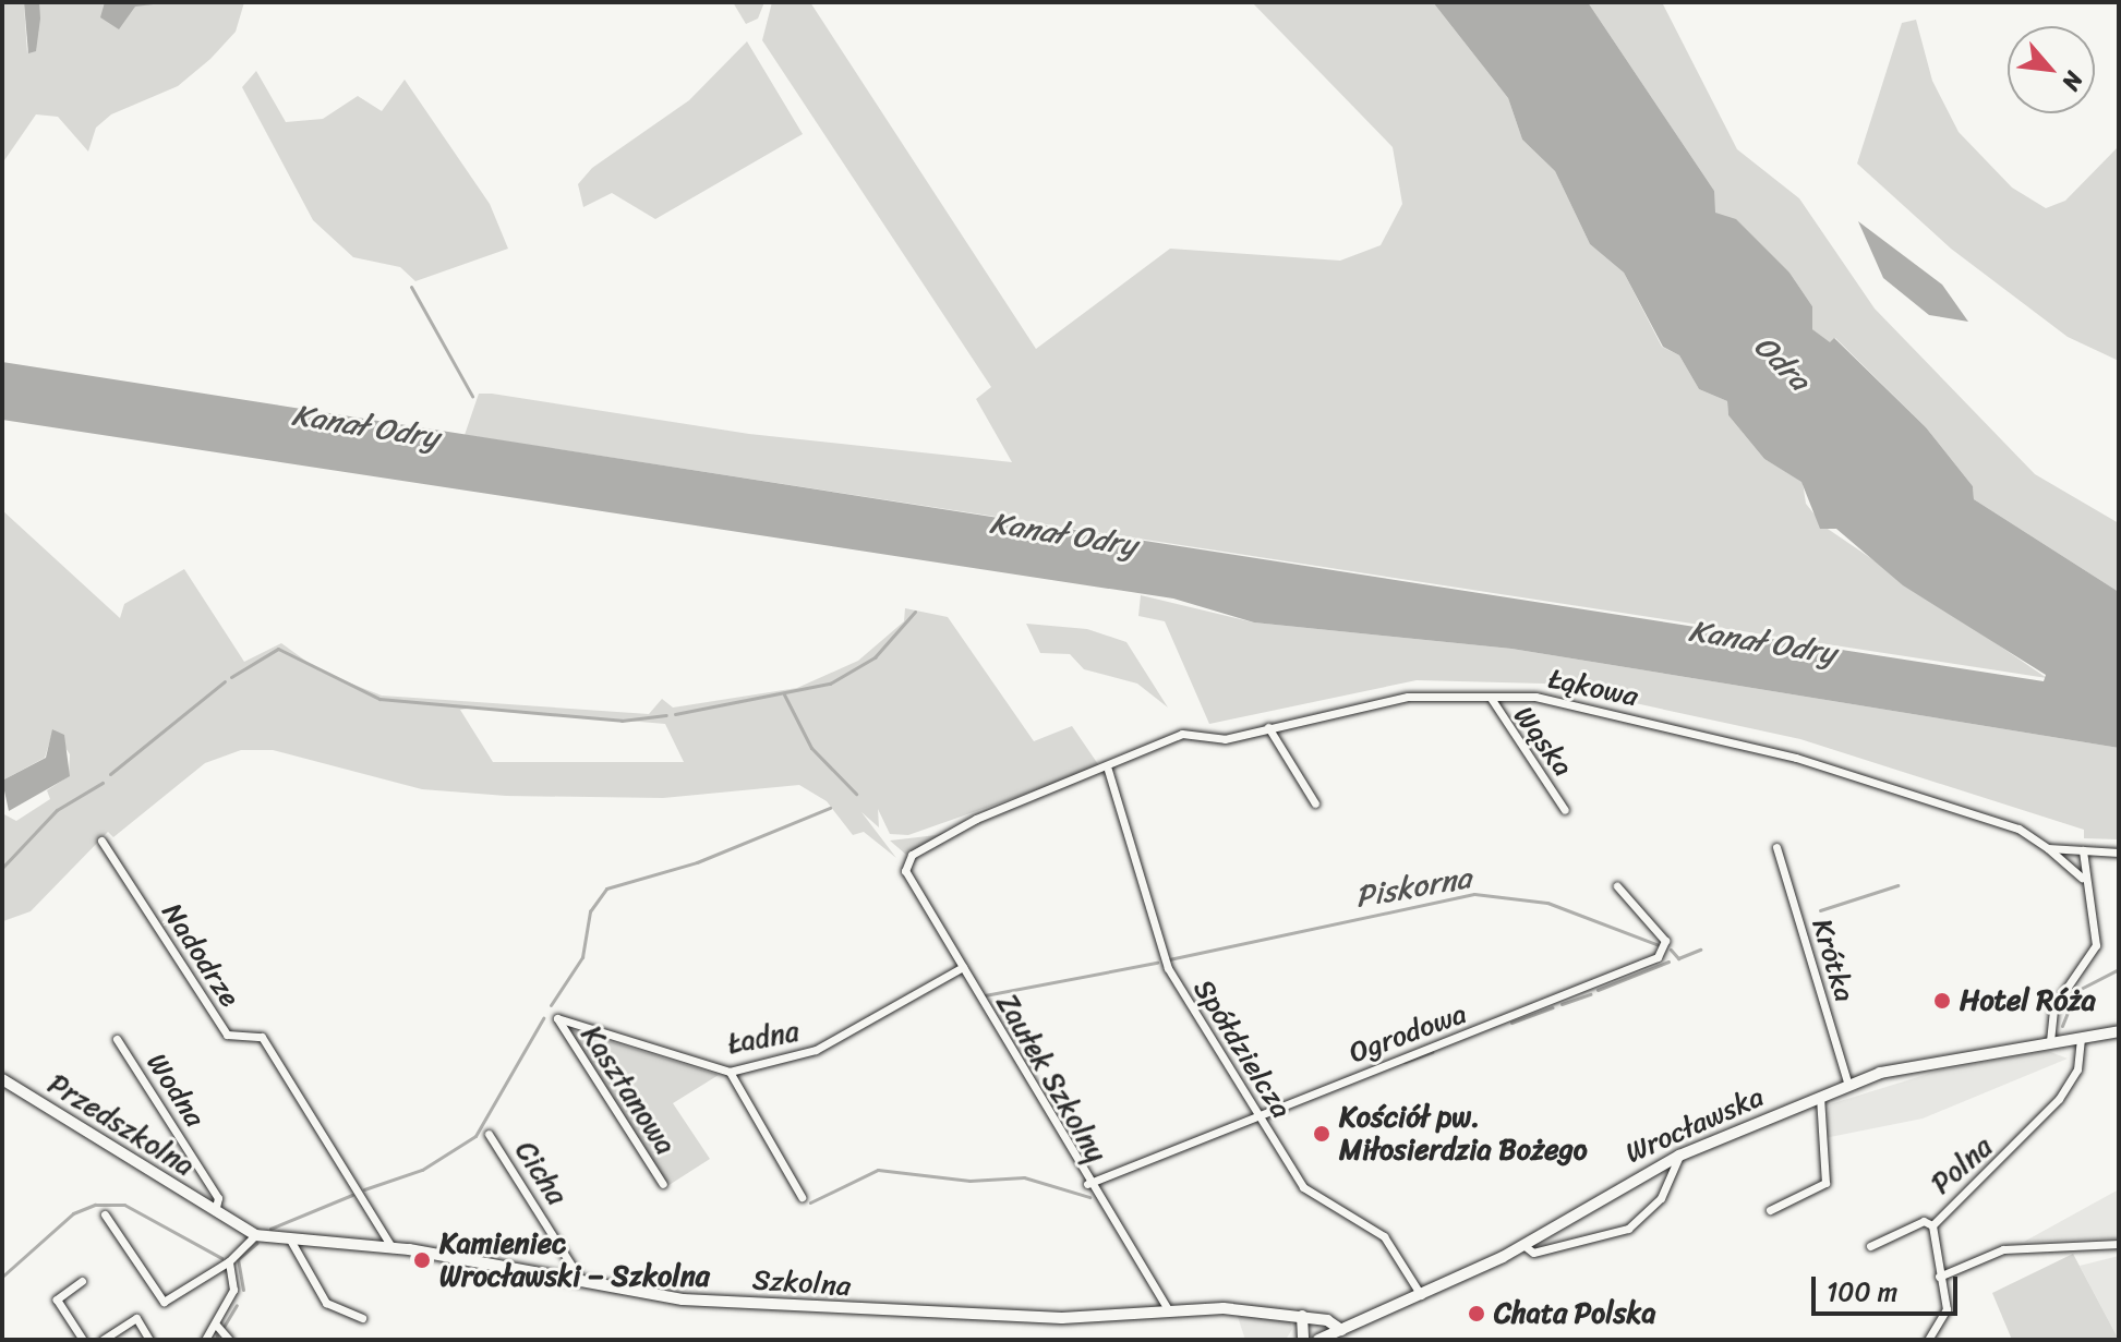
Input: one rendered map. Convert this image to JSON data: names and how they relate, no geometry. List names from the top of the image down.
{
  "streets": {
    "street": [
      "Łąkowa",
      "Wąska",
      "Nadodrze",
      "Krótka",
      "Ogrodowa",
      "Ładna",
      "Spółdzielcza",
      "Zaułek Szkolny",
      "Wodna",
      "Kasztanowa",
      "Przedszkolna",
      "Wrocławska",
      "Polna",
      "Cicha",
      "Szkolna"
    ]
  },
  "crossings": [
    ["Łąkowa", "Wąska"],
    ["Łąkowa", "Spółdzielcza"],
    ["Łąkowa", "Zaułek Szkolny"],
    ["Nadodrze", "Szkolna"],
    ["Krótka", "Wrocławska"],
    ["Ogrodowa", "Spółdzielcza"],
    ["Ogrodowa", "Zaułek Szkolny"],
    ["Ładna", "Zaułek Szkolny"],
    ["Ładna", "Kasztanowa"],
    ["Spółdzielcza", "Wrocławska"],
    ["Zaułek Szkolny", "Szkolna"],
    ["Wodna", "Przedszkolna"],
    ["Wodna", "Szkolna"],
    ["Przedszkolna", "Szkolna"],
    ["Wrocławska", "Polna"],
    ["Wrocławska", "Szkolna"],
    ["Cicha", "Szkolna"]
  ],
  "water": ["Odra", "Kanał Odry", "Piskorna"],
  "places": [
    "Hotel Róża",
    "Kościół pw. Miłosierdzia Bożego",
    "Kamieniec Wrocławski – Szkolna",
    "Chata Polska"
  ],
  "scale_bar": "100 m",
  "north": "bottom right"
}
